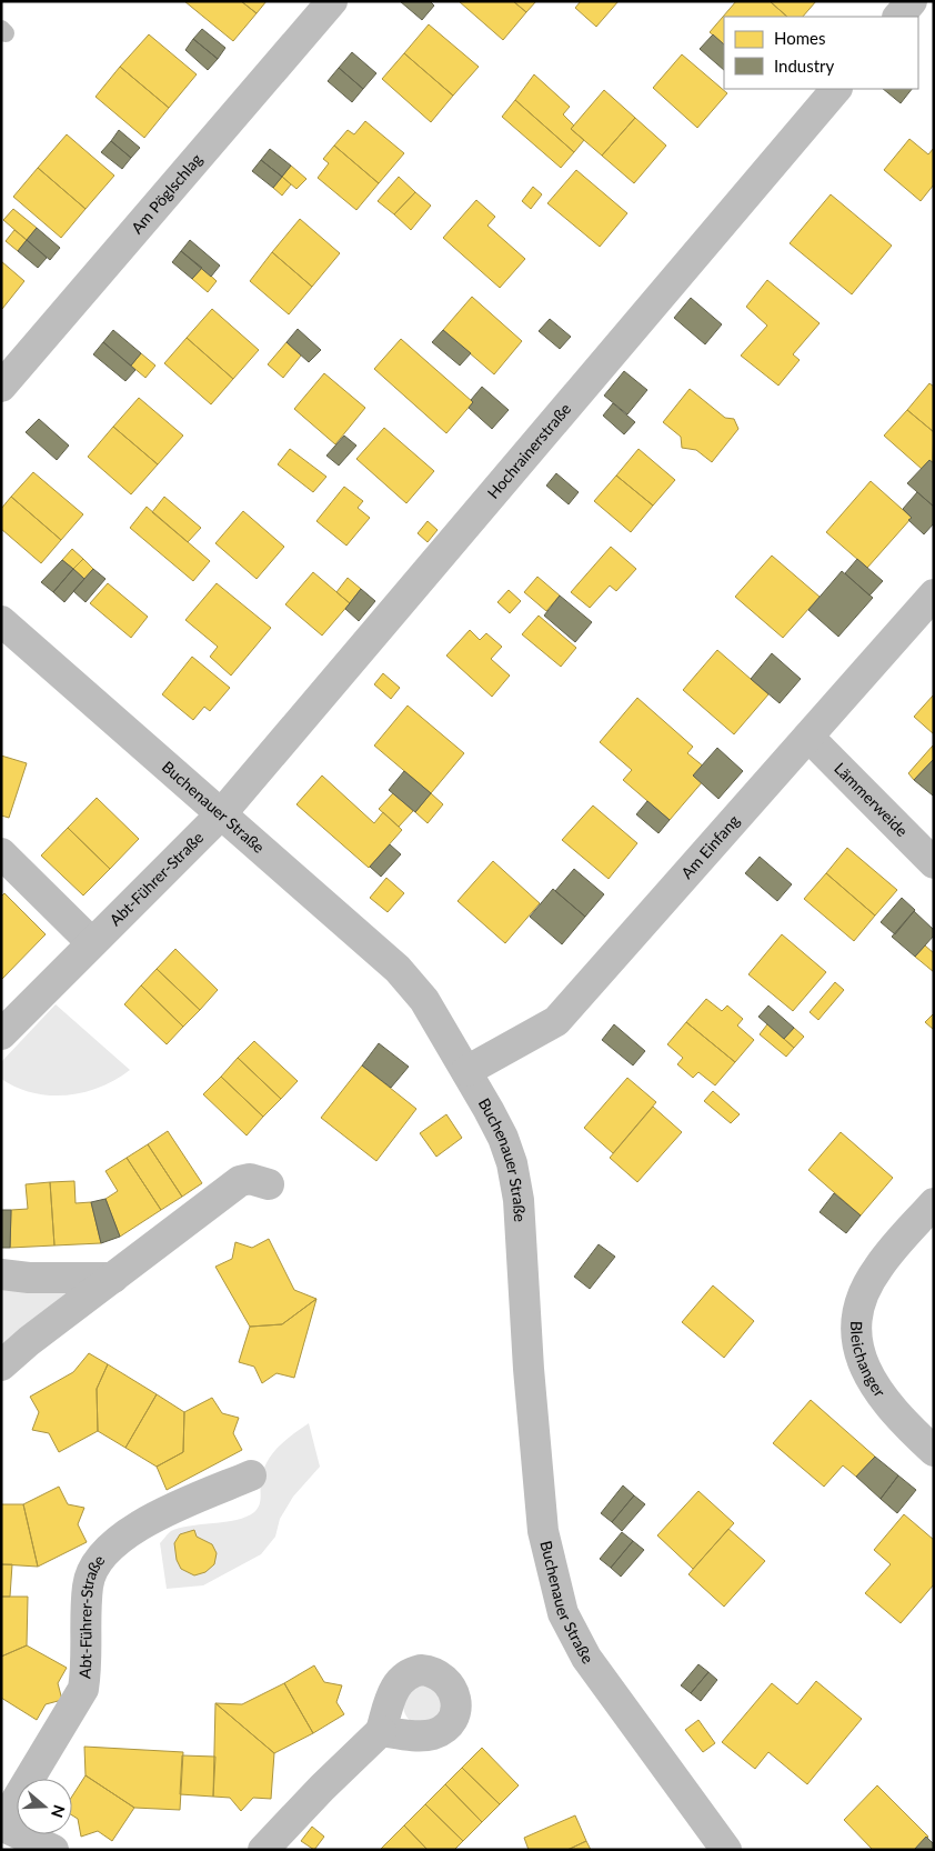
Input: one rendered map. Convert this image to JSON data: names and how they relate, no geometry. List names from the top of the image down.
{
  "streets": {
    "street": [
      "Am Pöglschlag",
      "Hochrainerstraße",
      "Lämmerweide",
      "Buchenauer Straße",
      "Am Einfang",
      "Abt-Führer-Straße",
      "Bleichanger"
    ]
  },
  "crossings": [
    ["Hochrainerstraße", "Buchenauer Straße"],
    ["Hochrainerstraße", "Abt-Führer-Straße"],
    ["Lämmerweide", "Am Einfang"],
    ["Buchenauer Straße", "Am Einfang"],
    ["Buchenauer Straße", "Abt-Führer-Straße"]
  ],
  "legend": ["Homes", "Industry"],
  "north": "right"
}
